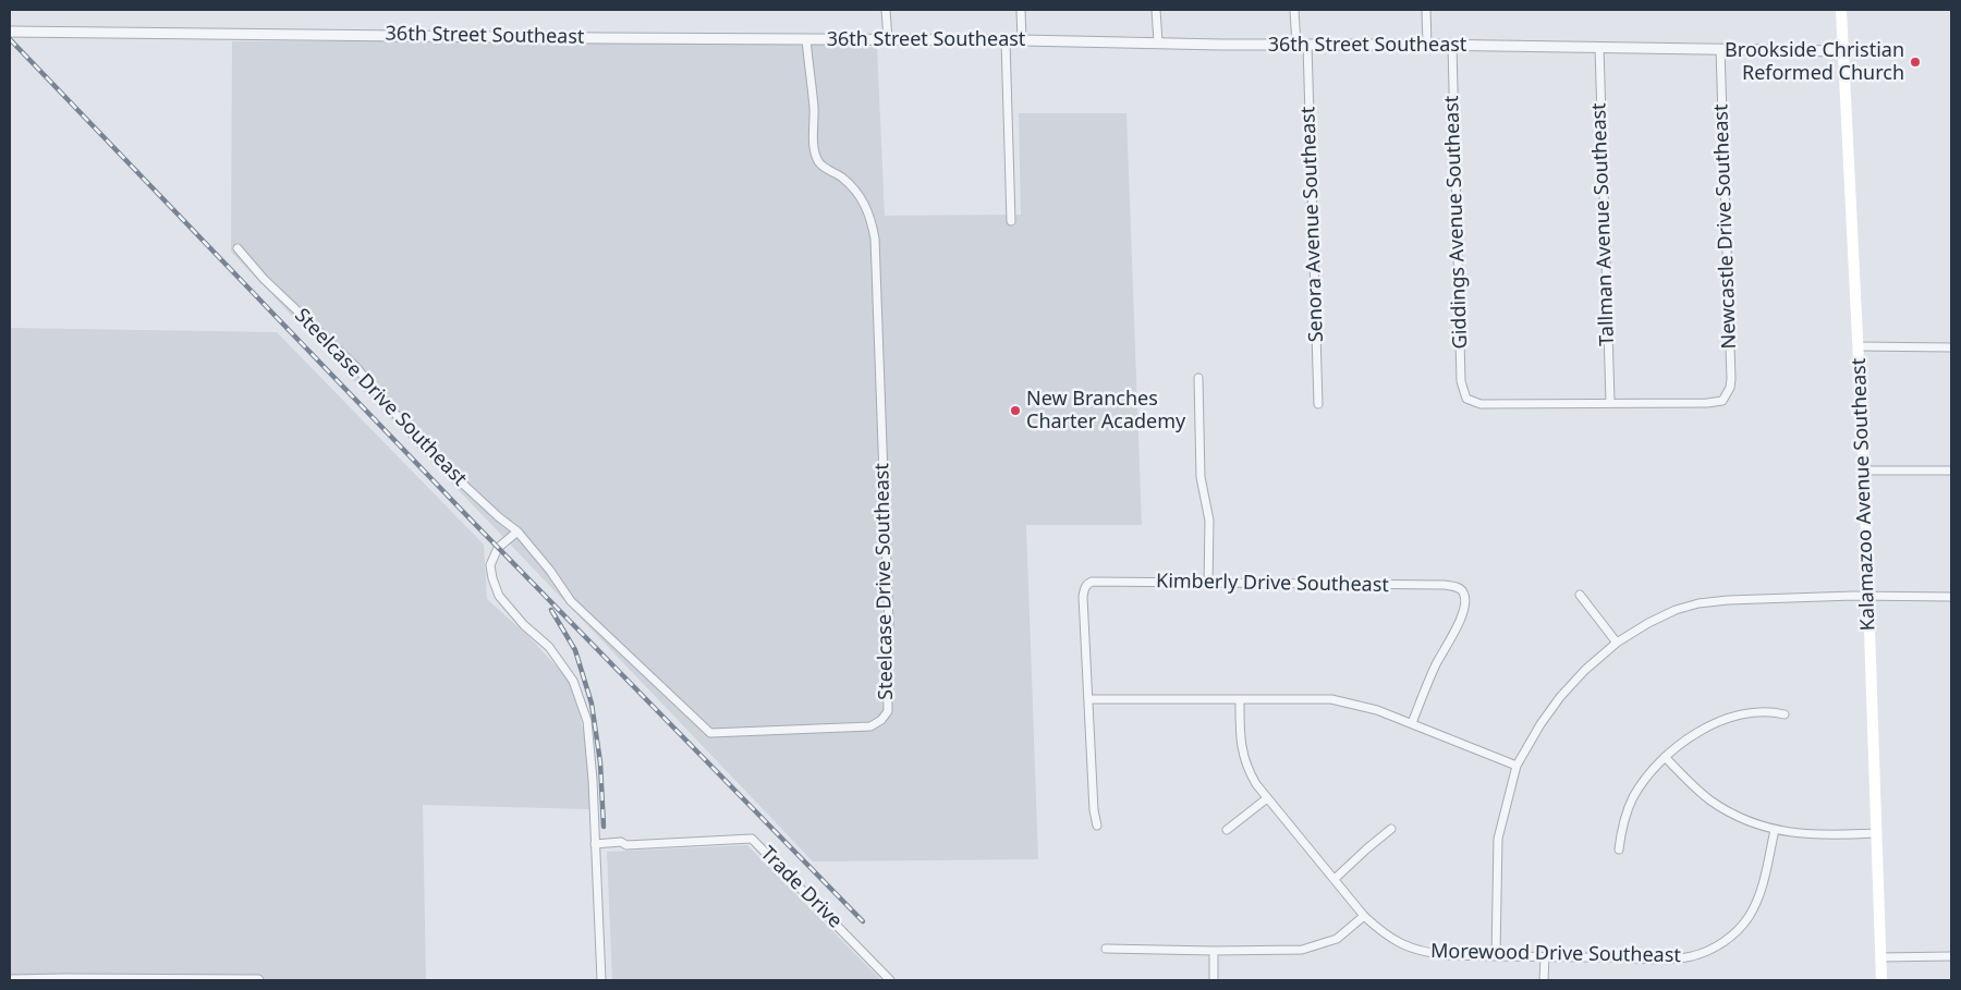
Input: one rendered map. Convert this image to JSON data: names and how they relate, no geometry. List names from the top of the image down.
{
  "streets": {
    "main road": ["Kalamazoo Avenue Southeast"],
    "street": [
      "36th Street Southeast",
      "Giddings Avenue Southeast",
      "Senora Avenue Southeast",
      "Tallman Avenue Southeast",
      "Newcastle Drive Southeast",
      "Steelcase Drive Southeast",
      "Kimberly Drive Southeast",
      "Trade Drive",
      "Morewood Drive Southeast"
    ]
  },
  "crossings": [
    ["36th Street Southeast", "Giddings Avenue Southeast"],
    ["36th Street Southeast", "Senora Avenue Southeast"],
    ["36th Street Southeast", "Tallman Avenue Southeast"],
    ["36th Street Southeast", "Newcastle Drive Southeast"],
    ["36th Street Southeast", "Steelcase Drive Southeast"],
    ["36th Street Southeast", "Kalamazoo Avenue Southeast"],
    ["Giddings Avenue Southeast", "Tallman Avenue Southeast"],
    ["Giddings Avenue Southeast", "Newcastle Drive Southeast"],
    ["Tallman Avenue Southeast", "Newcastle Drive Southeast"]
  ],
  "places": ["Brookside Christian Reformed Church", "New Branches Charter Academy"]
}
